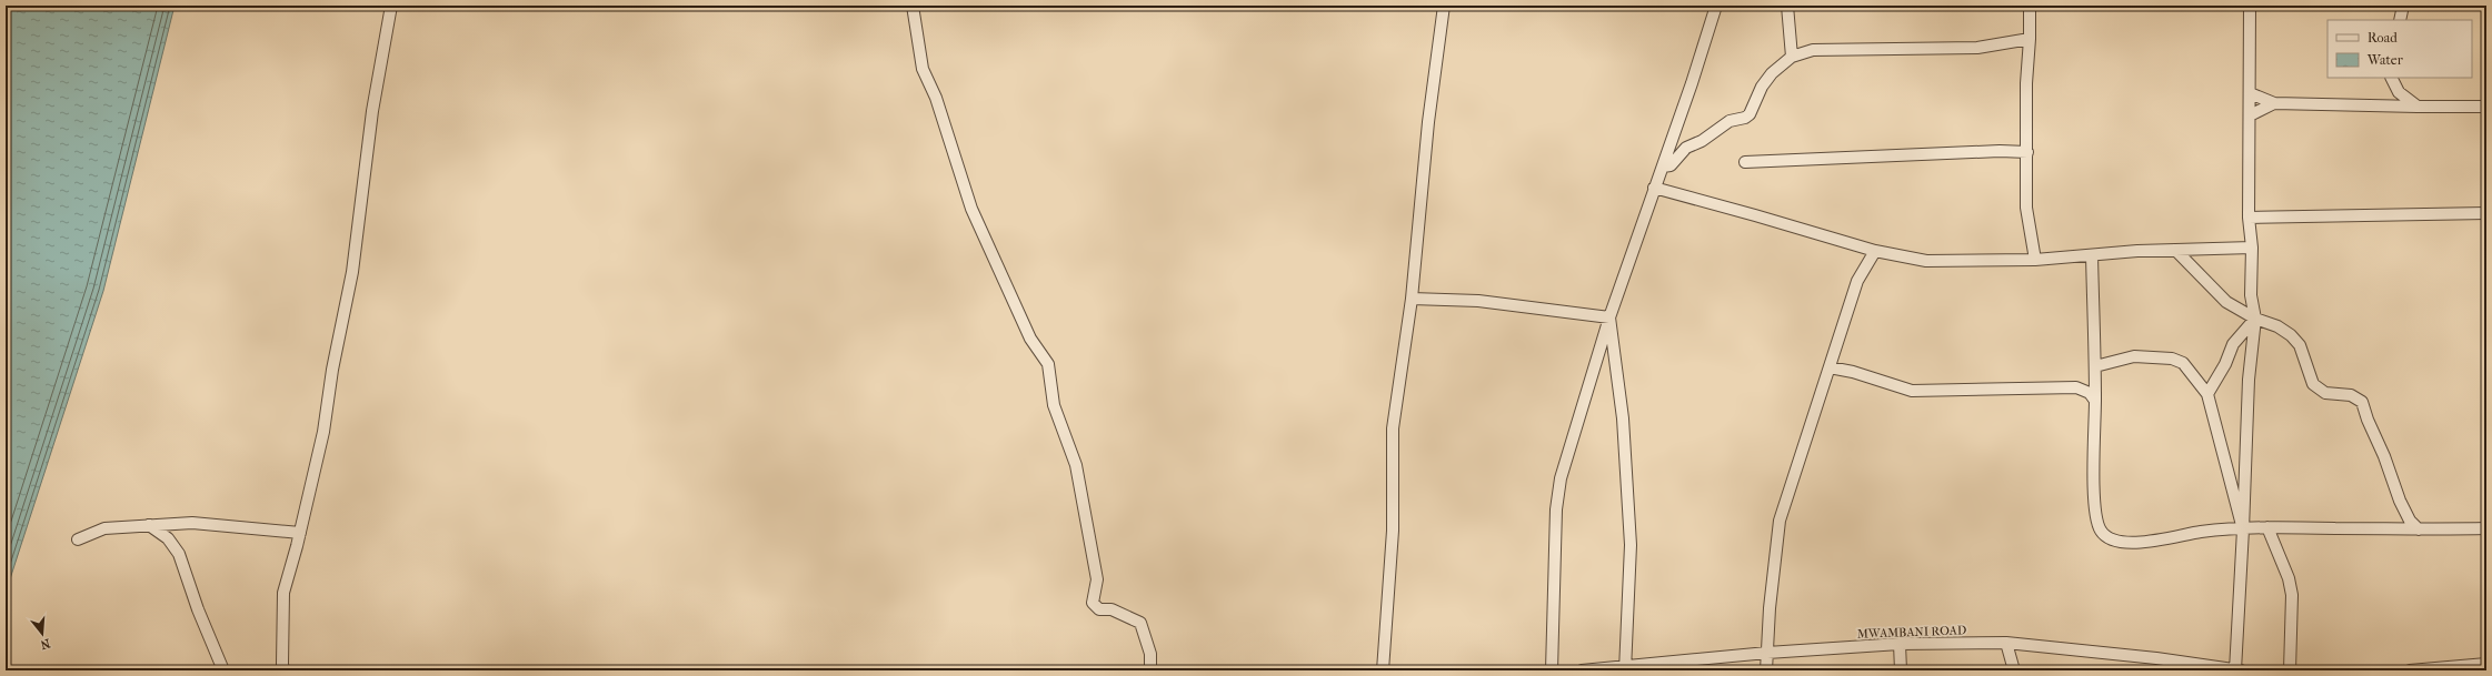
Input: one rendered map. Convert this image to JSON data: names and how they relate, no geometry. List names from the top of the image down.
{
  "streets": {
    "street": ["MWAMBANI ROAD"]
  },
  "legend": ["Road", "Water"],
  "north": "bottom"
}
